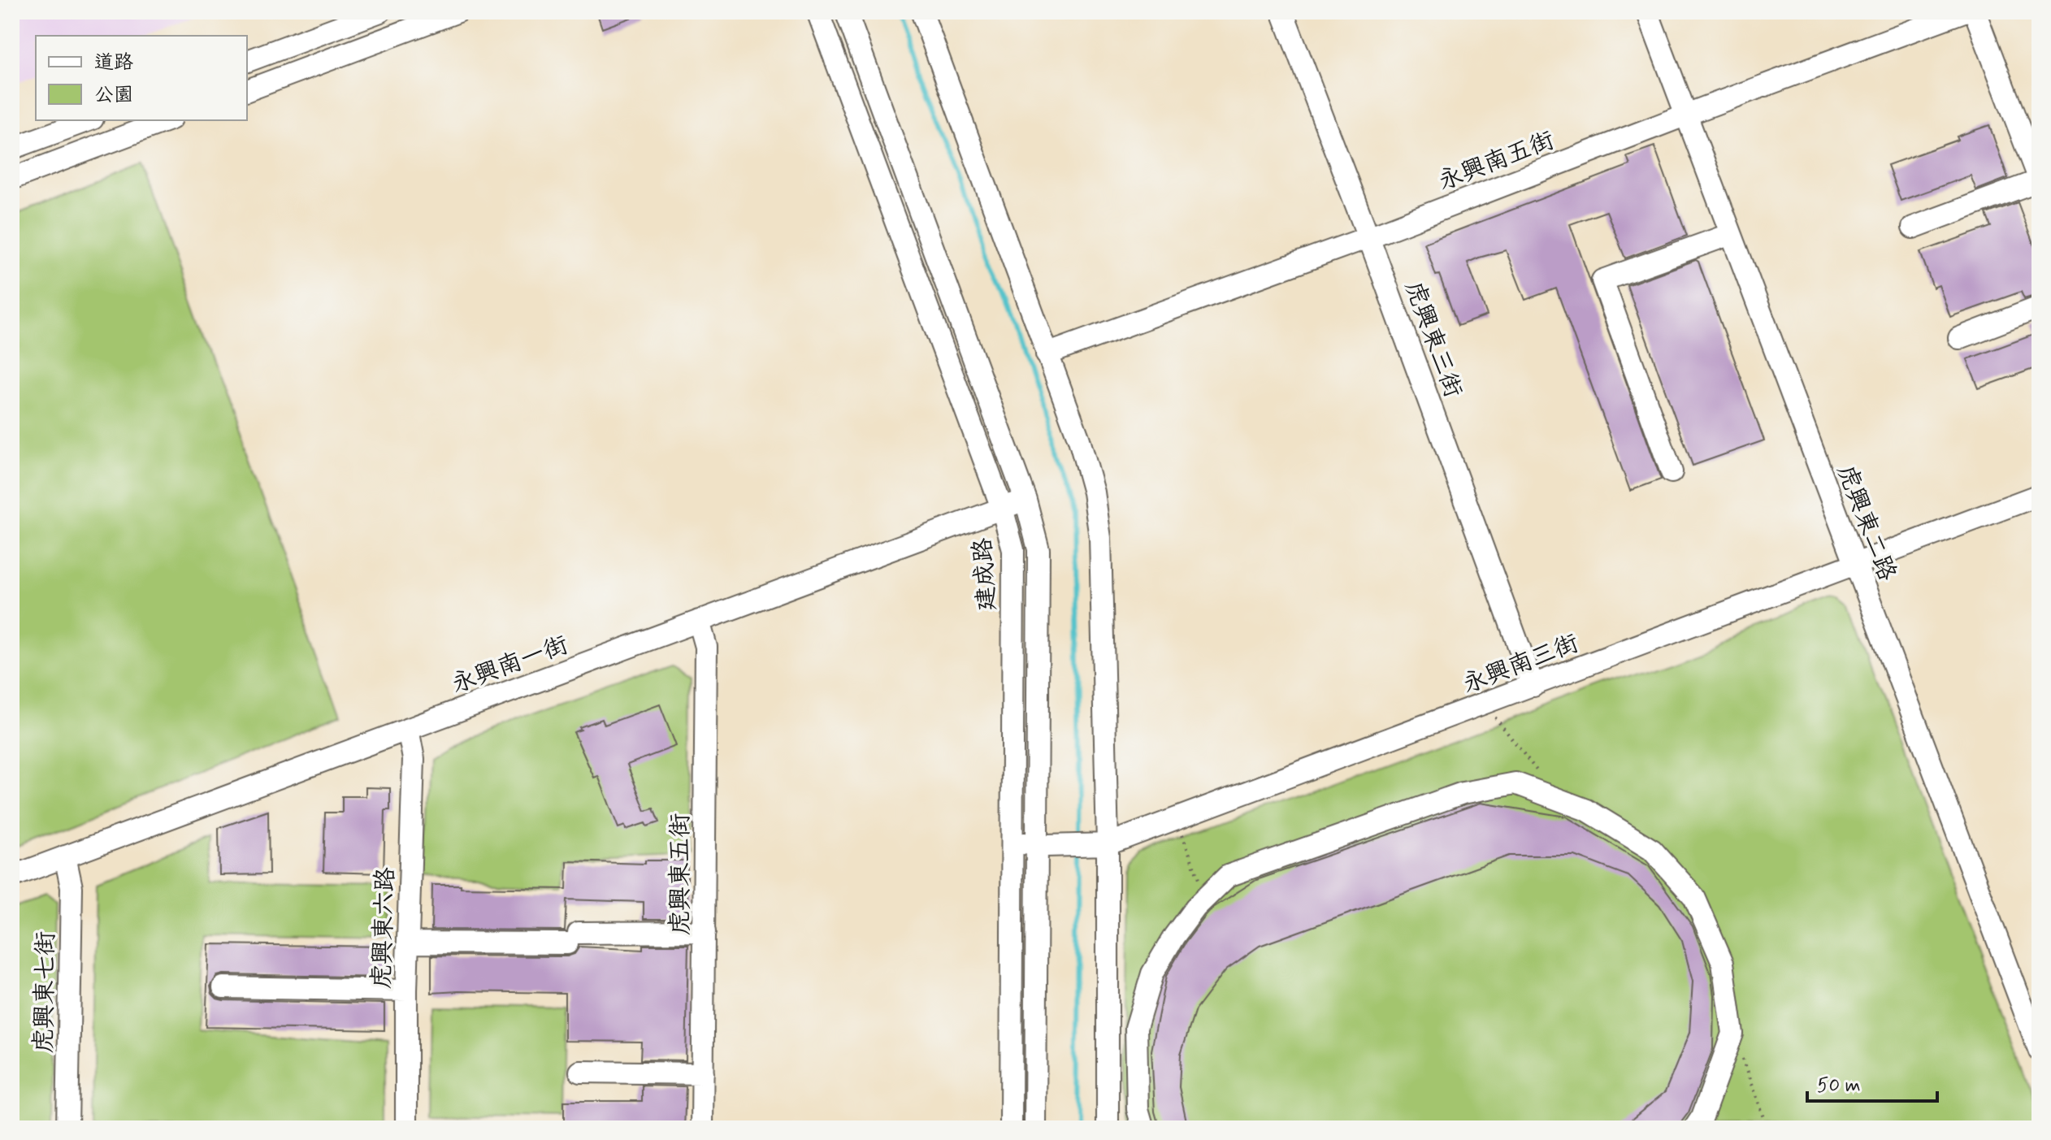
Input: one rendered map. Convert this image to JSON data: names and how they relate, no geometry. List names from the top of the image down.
{
  "streets": {
    "street": [
      "永興南五街",
      "虎興東三街",
      "虎興東二路",
      "建成路",
      "永興南三街",
      "永興南一街",
      "虎興東五街",
      "虎興東六路",
      "虎興東七街"
    ]
  },
  "crossings": [
    ["永興南五街", "虎興東三街"],
    ["永興南五街", "虎興東二路"],
    ["虎興東三街", "永興南三街"],
    ["虎興東二路", "永興南三街"],
    ["建成路", "永興南三街"],
    ["建成路", "永興南一街"],
    ["永興南一街", "虎興東五街"],
    ["永興南一街", "虎興東六路"],
    ["永興南一街", "虎興東七街"]
  ],
  "legend": ["道路", "公園"],
  "scale_bar": "50 m"
}
